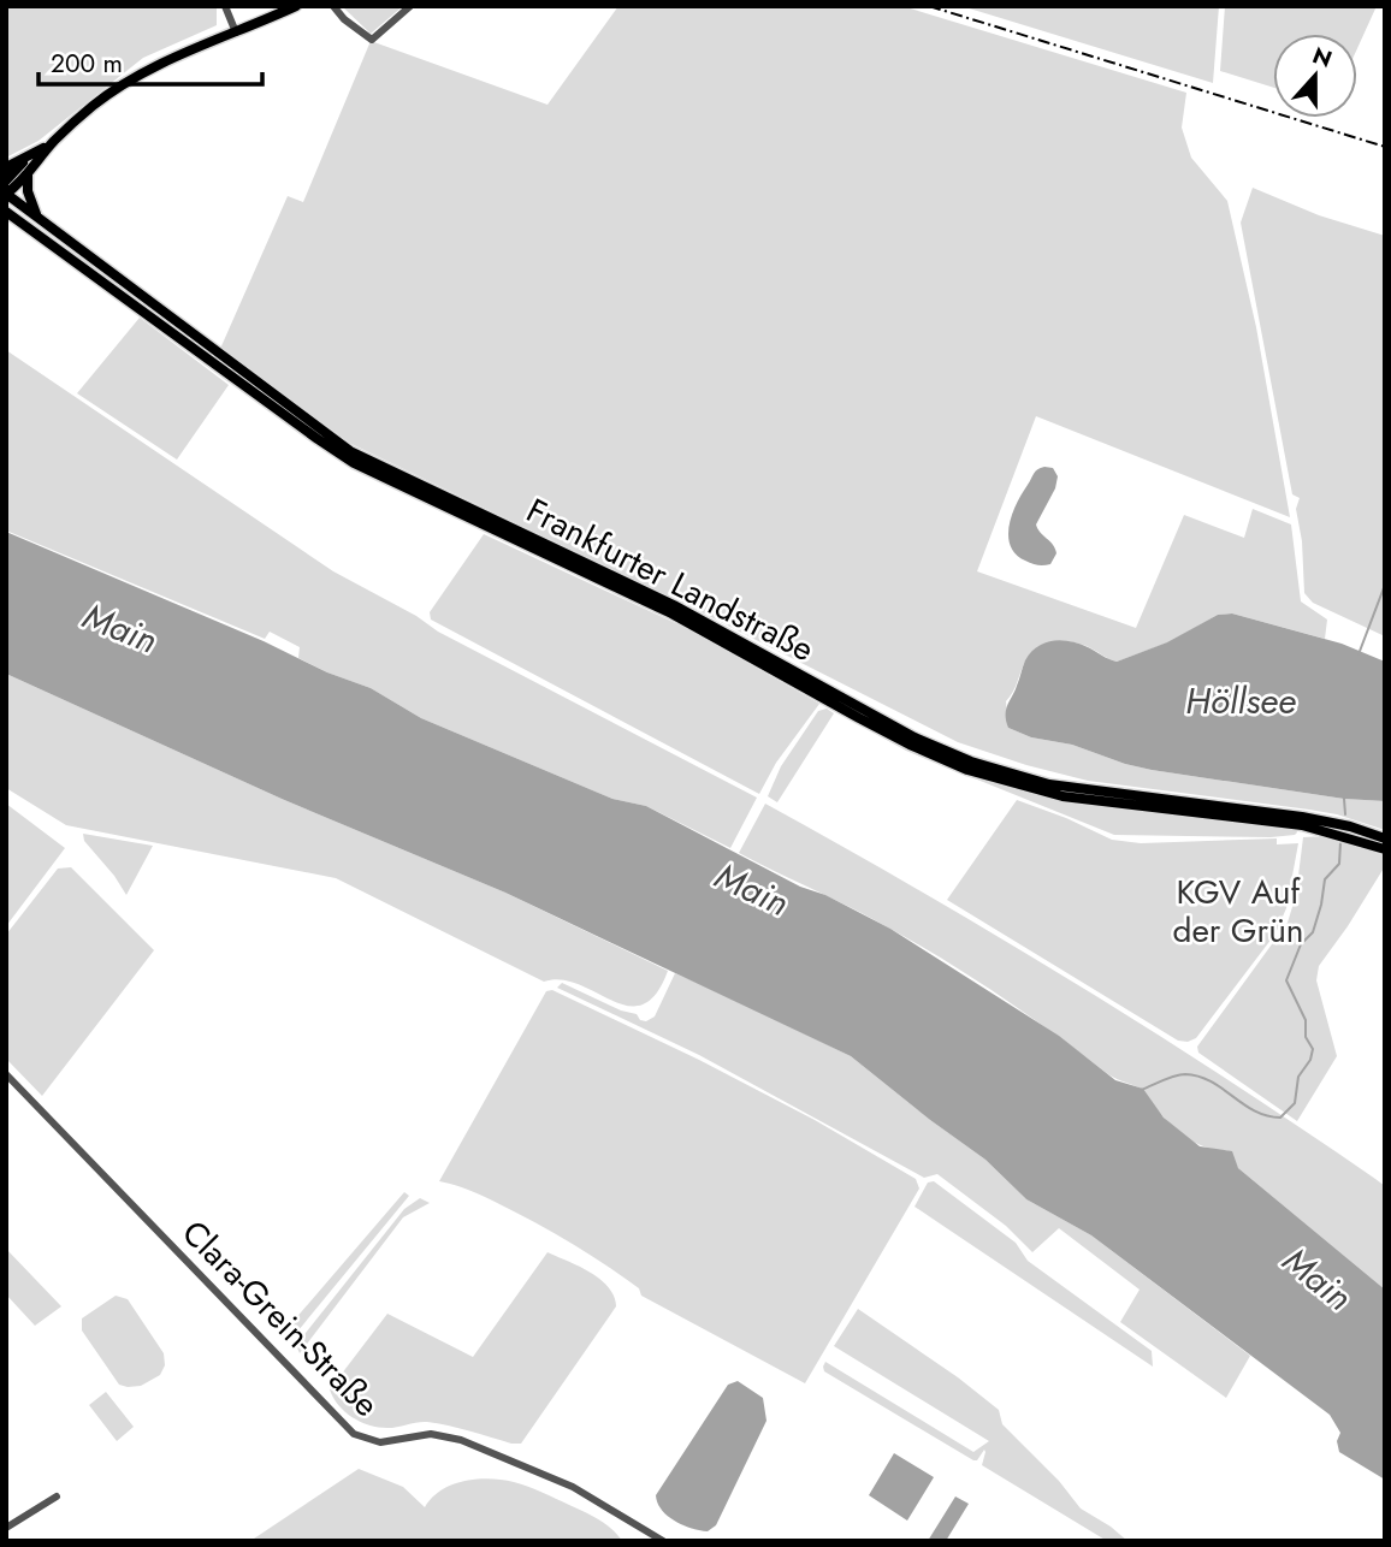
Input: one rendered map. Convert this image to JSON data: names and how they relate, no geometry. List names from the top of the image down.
{
  "streets": {
    "main road": ["Frankfurter Landstraße"],
    "street": ["Clara-Grein-Straße"]
  },
  "water": ["Main", "Höllsee"],
  "parks": ["KGV Auf der Grün"],
  "scale_bar": "200 m",
  "north": "top"
}
